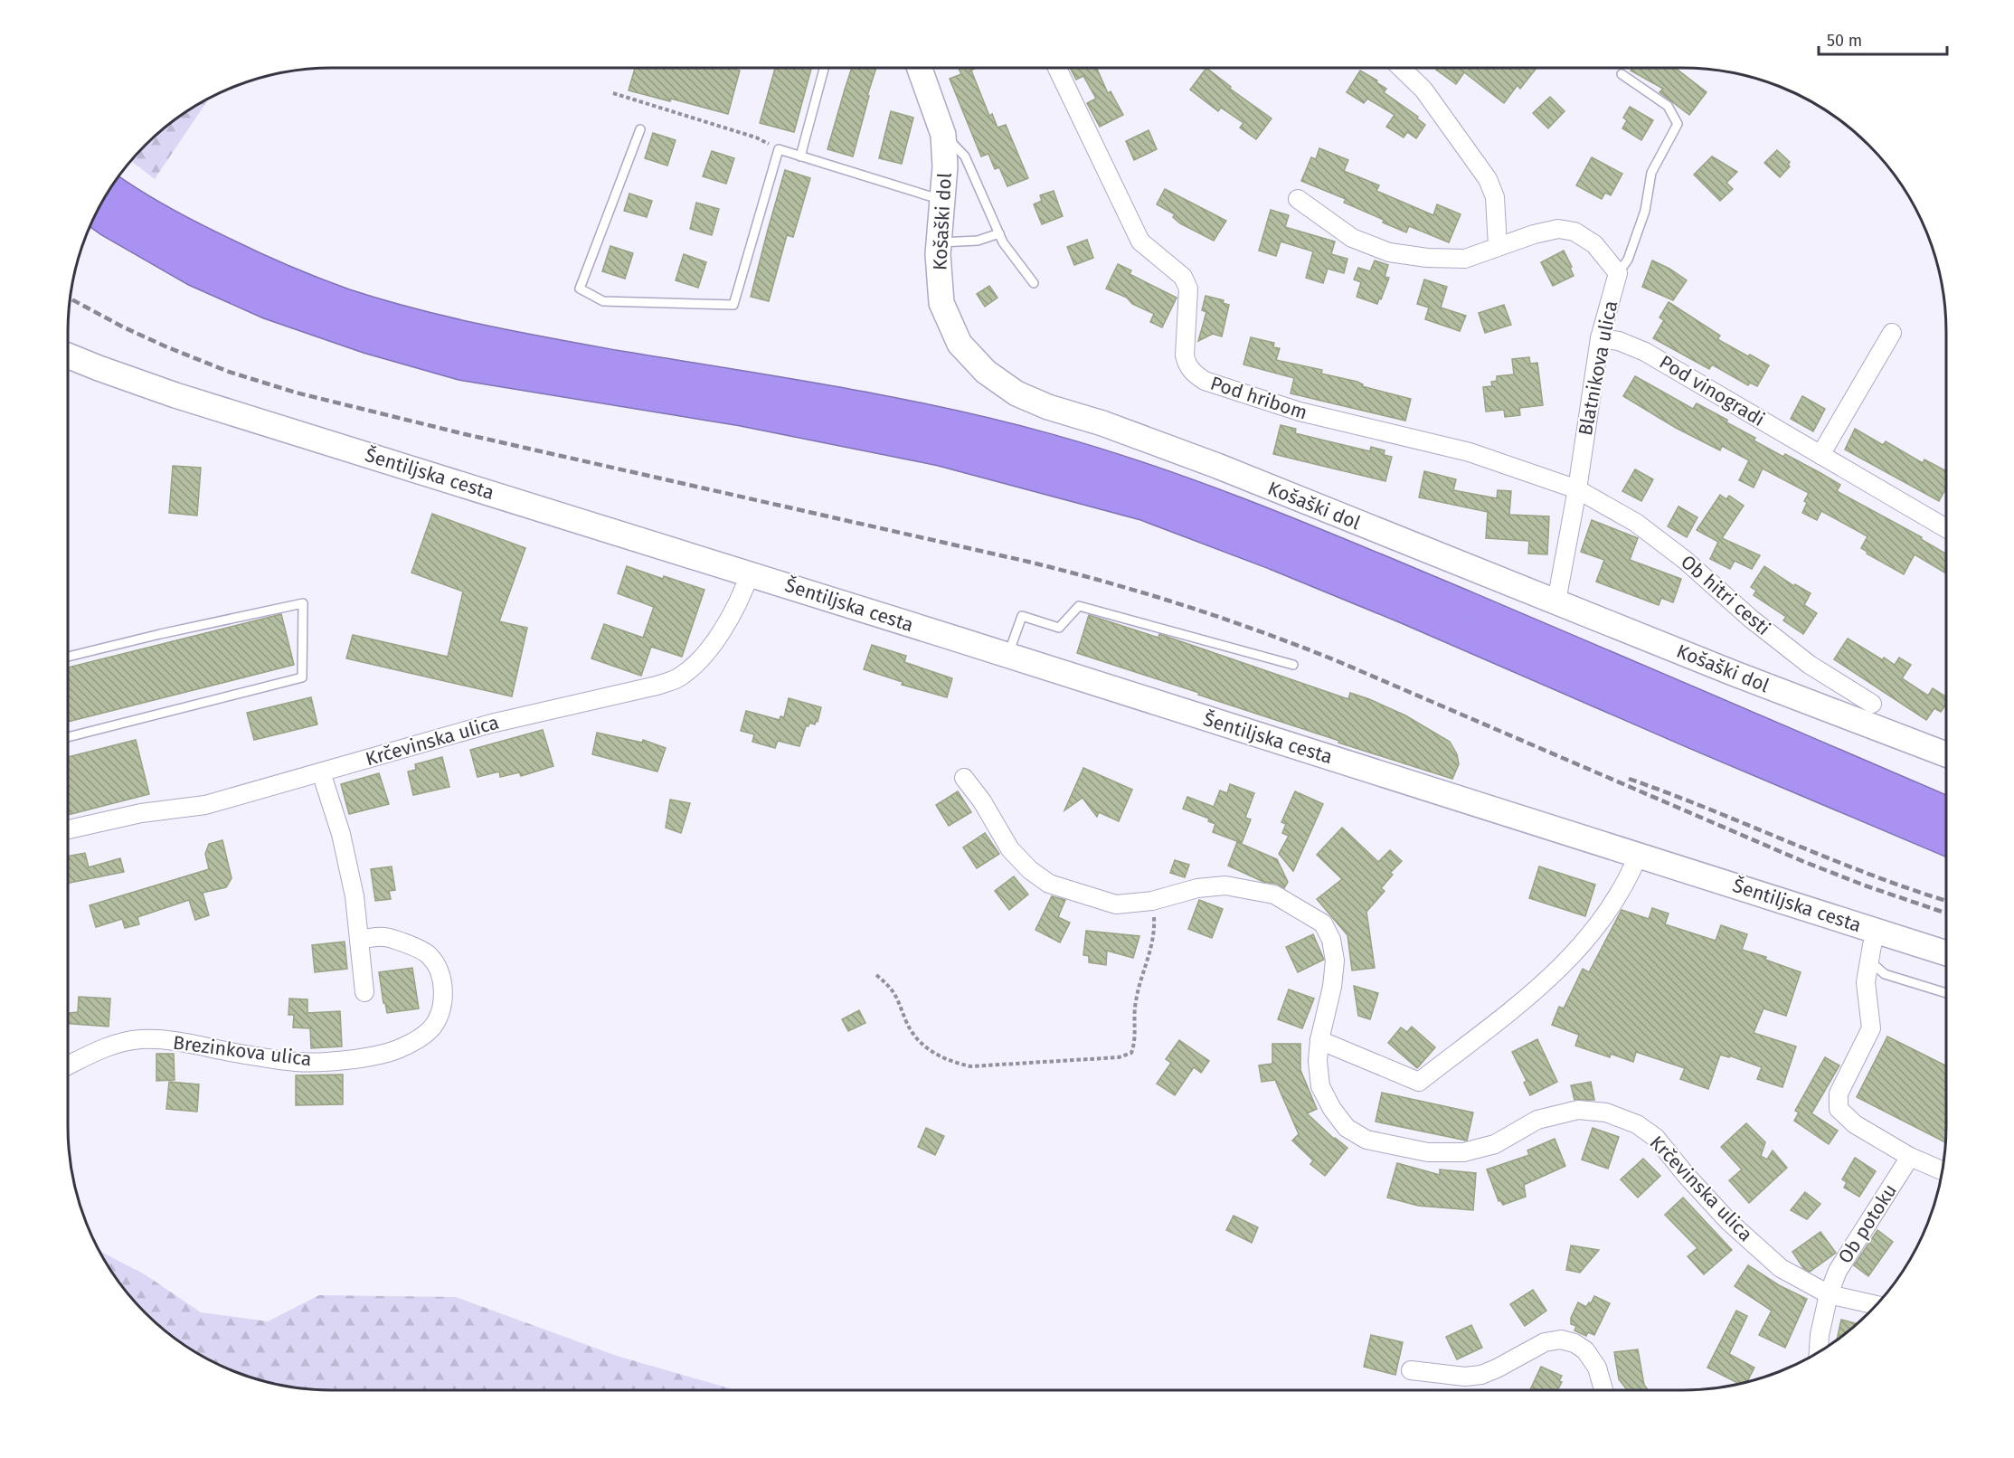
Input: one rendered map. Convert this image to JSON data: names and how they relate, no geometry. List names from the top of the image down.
{
  "streets": {
    "street": [
      "Košaški dol",
      "Blatnikova ulica",
      "Pod vinogradi",
      "Pod hribom",
      "Šentiljska cesta",
      "Ob hitri cesti",
      "Krčevinska ulica",
      "Brezinkova ulica",
      "Ob potoku"
    ]
  },
  "crossings": [
    ["Košaški dol", "Blatnikova ulica"],
    ["Blatnikova ulica", "Pod vinogradi"],
    ["Blatnikova ulica", "Pod hribom"],
    ["Blatnikova ulica", "Ob hitri cesti"],
    ["Pod hribom", "Ob hitri cesti"],
    ["Šentiljska cesta", "Krčevinska ulica"],
    ["Krčevinska ulica", "Ob potoku"]
  ],
  "scale_bar": "50 m"
}
